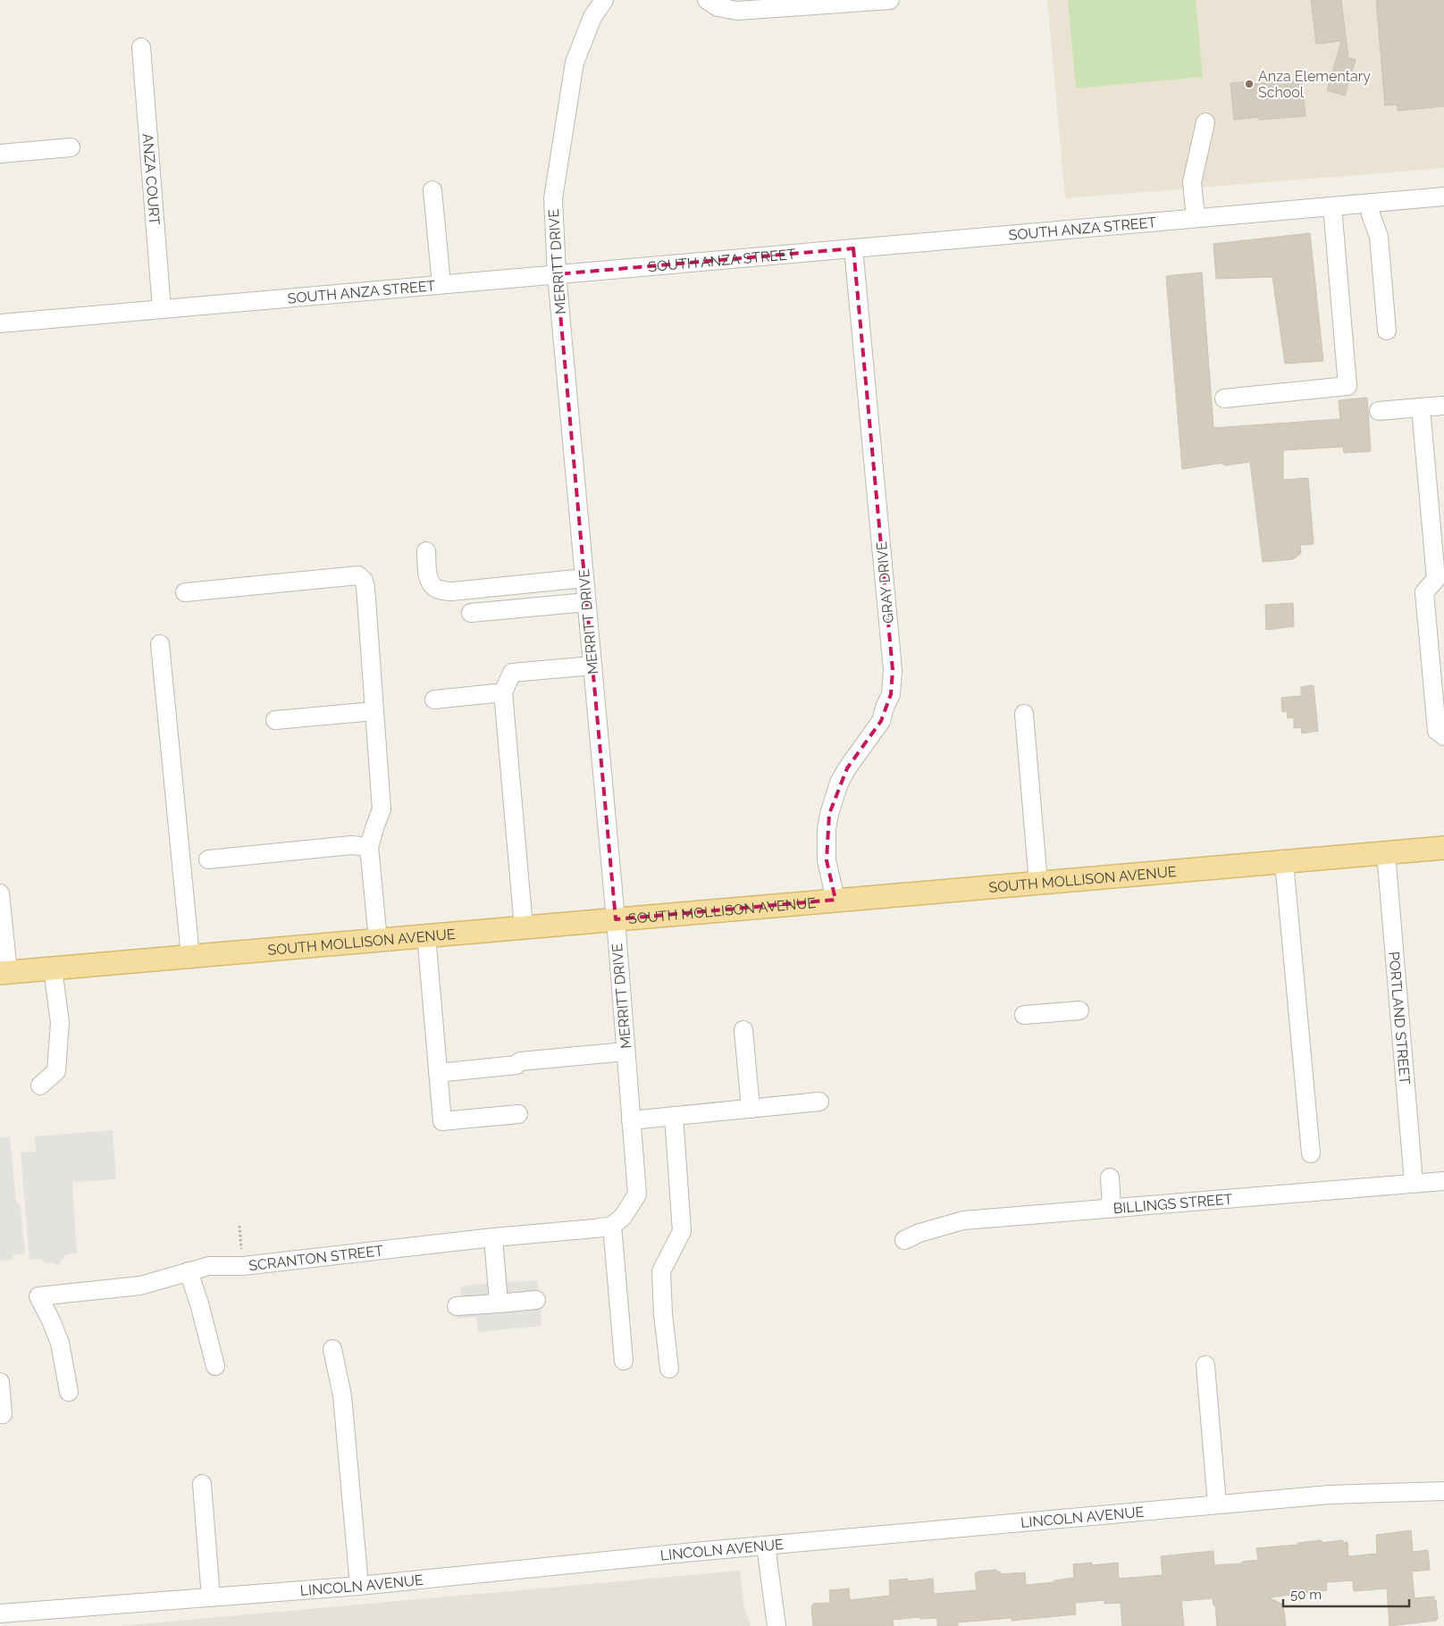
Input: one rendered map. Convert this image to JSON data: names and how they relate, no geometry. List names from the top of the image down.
{
  "streets": {
    "main road": ["SOUTH MOLLISON AVENUE"],
    "street": [
      "ANZA COURT",
      "SOUTH ANZA STREET",
      "MERRITT DRIVE",
      "GRAY DRIVE",
      "PORTLAND STREET",
      "BILLINGS STREET",
      "SCRANTON STREET",
      "LINCOLN AVENUE"
    ]
  },
  "crossings": [
    ["ANZA COURT", "SOUTH ANZA STREET"],
    ["SOUTH ANZA STREET", "MERRITT DRIVE"],
    ["SOUTH ANZA STREET", "GRAY DRIVE"],
    ["MERRITT DRIVE", "SOUTH MOLLISON AVENUE"],
    ["MERRITT DRIVE", "SCRANTON STREET"],
    ["GRAY DRIVE", "SOUTH MOLLISON AVENUE"],
    ["SOUTH MOLLISON AVENUE", "PORTLAND STREET"],
    ["PORTLAND STREET", "BILLINGS STREET"]
  ],
  "places": ["Anza Elementary School"],
  "scale_bar": "50 m"
}
